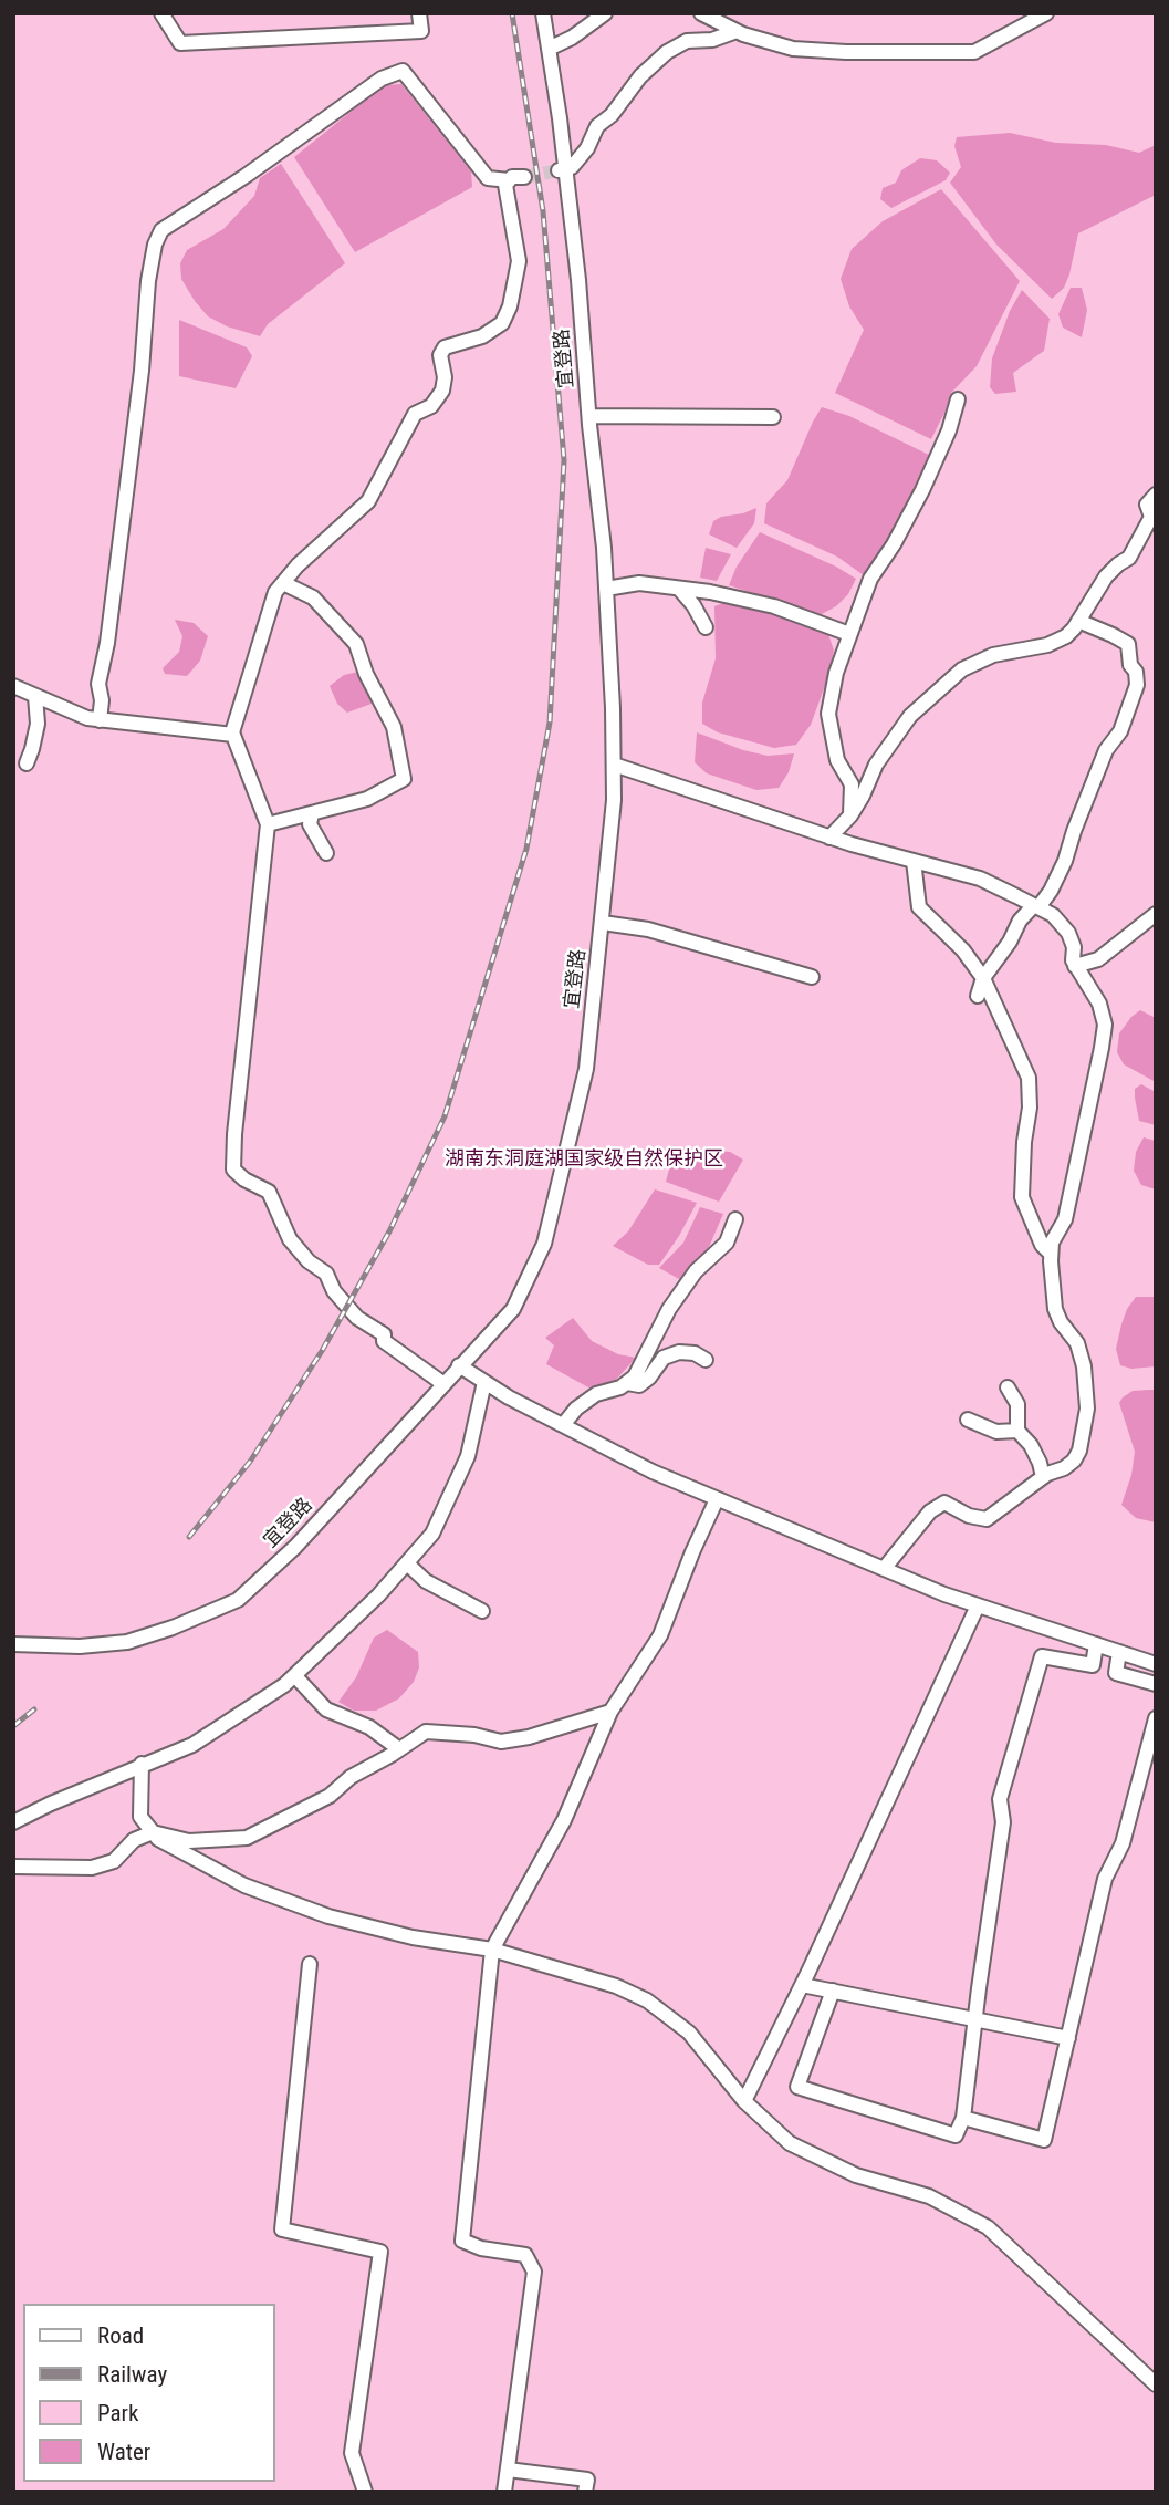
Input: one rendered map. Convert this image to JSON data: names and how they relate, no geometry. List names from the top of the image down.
{
  "streets": {
    "street": ["宜登路"]
  },
  "parks": ["湖南东洞庭湖国家级自然保护区"],
  "legend": [
    "Road",
    "Railway",
    "Park",
    "Water"
  ]
}
